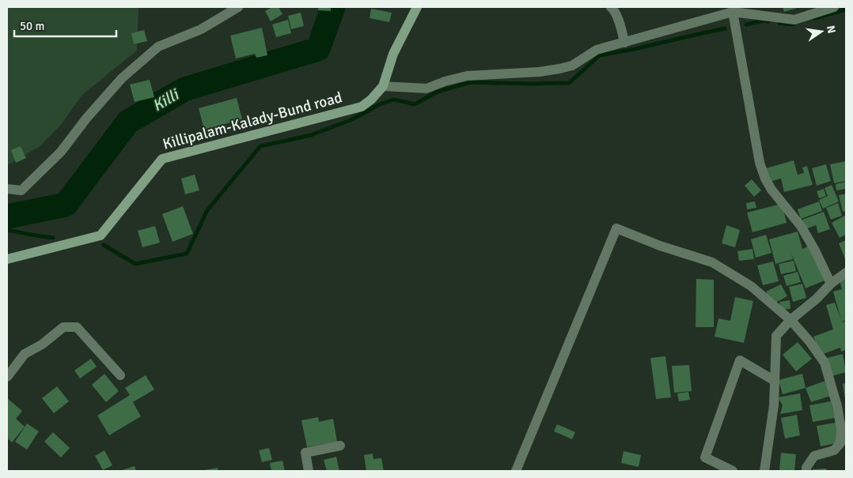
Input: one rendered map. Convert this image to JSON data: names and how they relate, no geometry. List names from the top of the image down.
{
  "streets": {
    "street": ["Killipalam-Kalady-Bund road"]
  },
  "water": ["Killi"],
  "scale_bar": "50 m",
  "north": "right"
}
